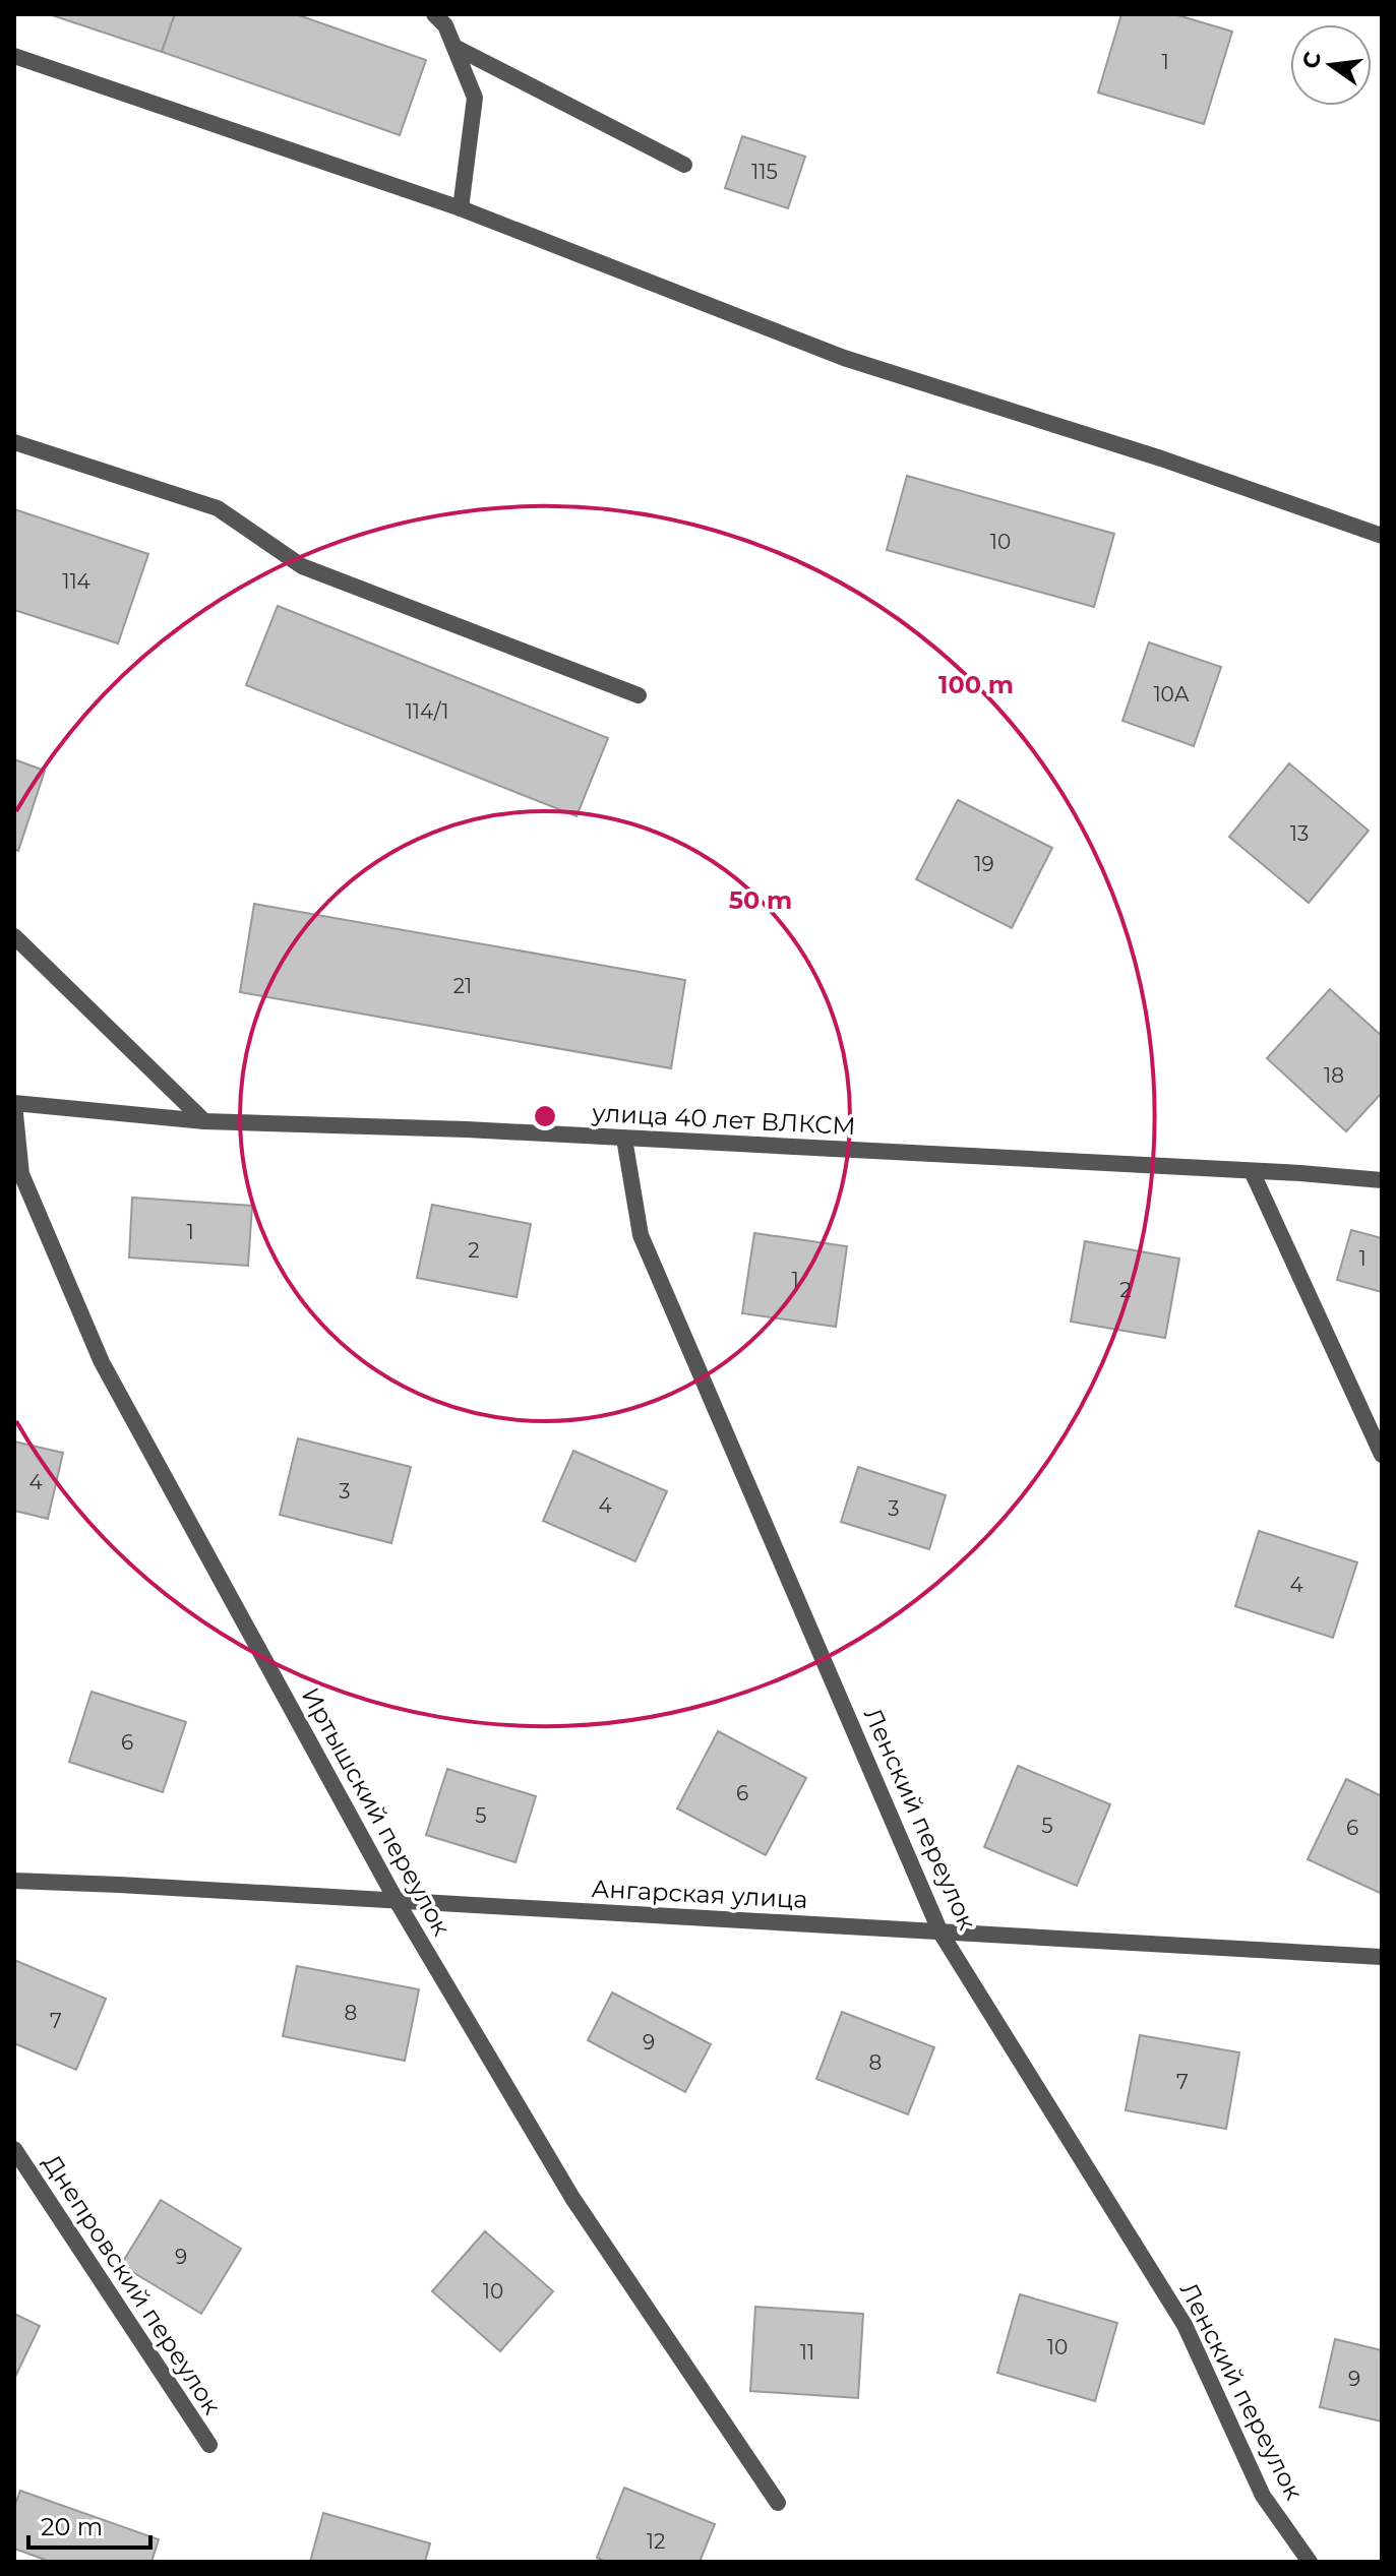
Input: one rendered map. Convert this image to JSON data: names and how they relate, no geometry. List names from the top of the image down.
{
  "streets": {
    "street": [
      "улица 40 лет ВЛКСМ",
      "Иртышский переулок",
      "Ленский переулок",
      "Ангарская улица",
      "Днепровский переулок"
    ]
  },
  "crossings": [
    ["улица 40 лет ВЛКСМ", "Иртышский переулок"],
    ["улица 40 лет ВЛКСМ", "Ленский переулок"],
    ["Иртышский переулок", "Ангарская улица"],
    ["Ленский переулок", "Ангарская улица"]
  ],
  "house_numbers": [
    "1",
    "115",
    "10",
    "114",
    "10А",
    "114/1",
    "13",
    "19",
    "21",
    "18",
    "1",
    "2",
    "1",
    "1",
    "2",
    "4",
    "3",
    "4",
    "3",
    "4",
    "6",
    "6",
    "5",
    "5",
    "6",
    "8",
    "7",
    "9",
    "8",
    "7",
    "9",
    "10",
    "10",
    "11",
    "9",
    "12"
  ],
  "scale_bar": "20 m",
  "north": "left",
  "rings": ["100 m", "50 m"]
}
